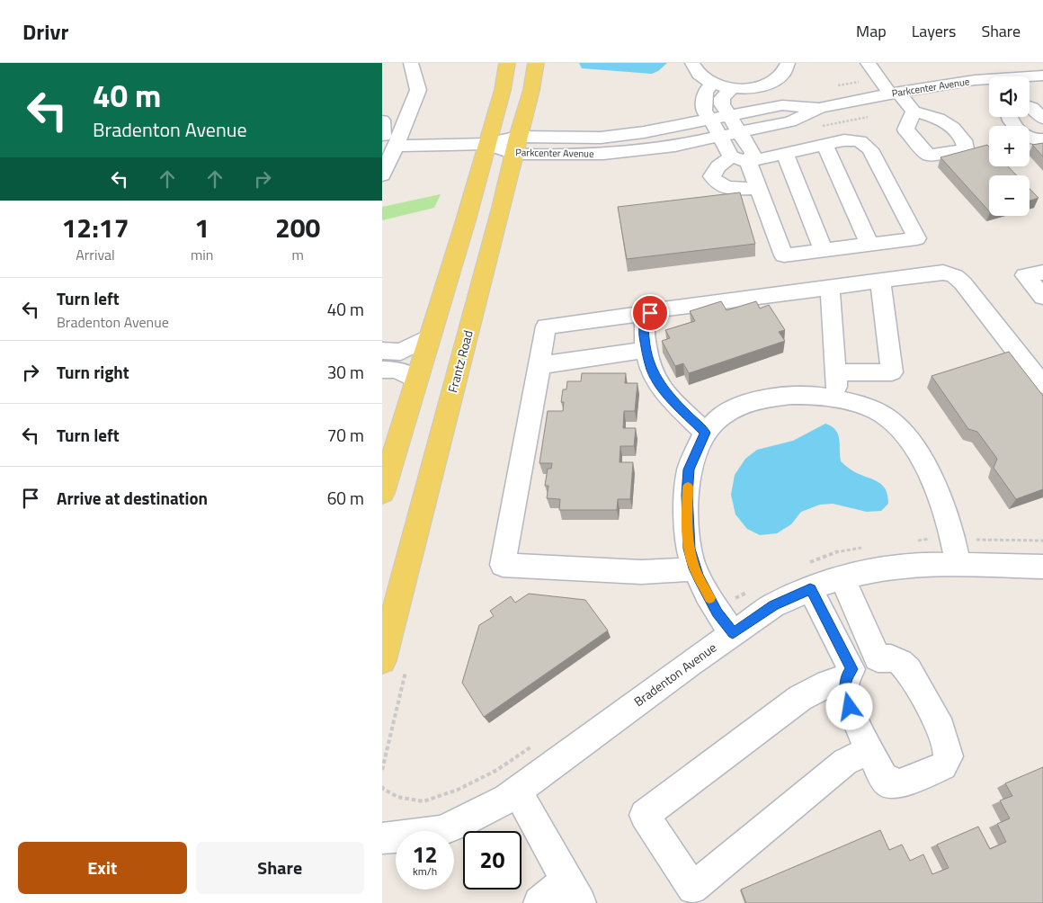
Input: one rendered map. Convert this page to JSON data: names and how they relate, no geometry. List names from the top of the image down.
{
  "streets": {
    "main road": ["Frantz Road"],
    "street": ["Parkcenter Avenue", "Bradenton Avenue"]
  },
  "crossings": [
    ["Parkcenter Avenue", "Frantz Road"]
  ],
  "page": {
    "header": "Drivr",
    "nav": ["Map", "Layers", "Share"],
    "turn": ["40 m", "Bradenton Avenue"],
    "map_buttons": ["+", "−"],
    "eta": [
      "12:17",
      "Arrival",
      "1",
      "min",
      "200",
      "m"
    ],
    "list": [
      {
        "name": "Turn left",
        "note": "Bradenton Avenue",
        "value": "40 m"
      },
      {
        "name": "Turn right",
        "value": "30 m"
      },
      {
        "name": "Turn left",
        "value": "70 m"
      },
      {
        "name": "Arrive at destination",
        "value": "60 m"
      }
    ],
    "speed": "12 km/h",
    "limit": "20",
    "buttons": ["Exit", "Share"]
  }
}
